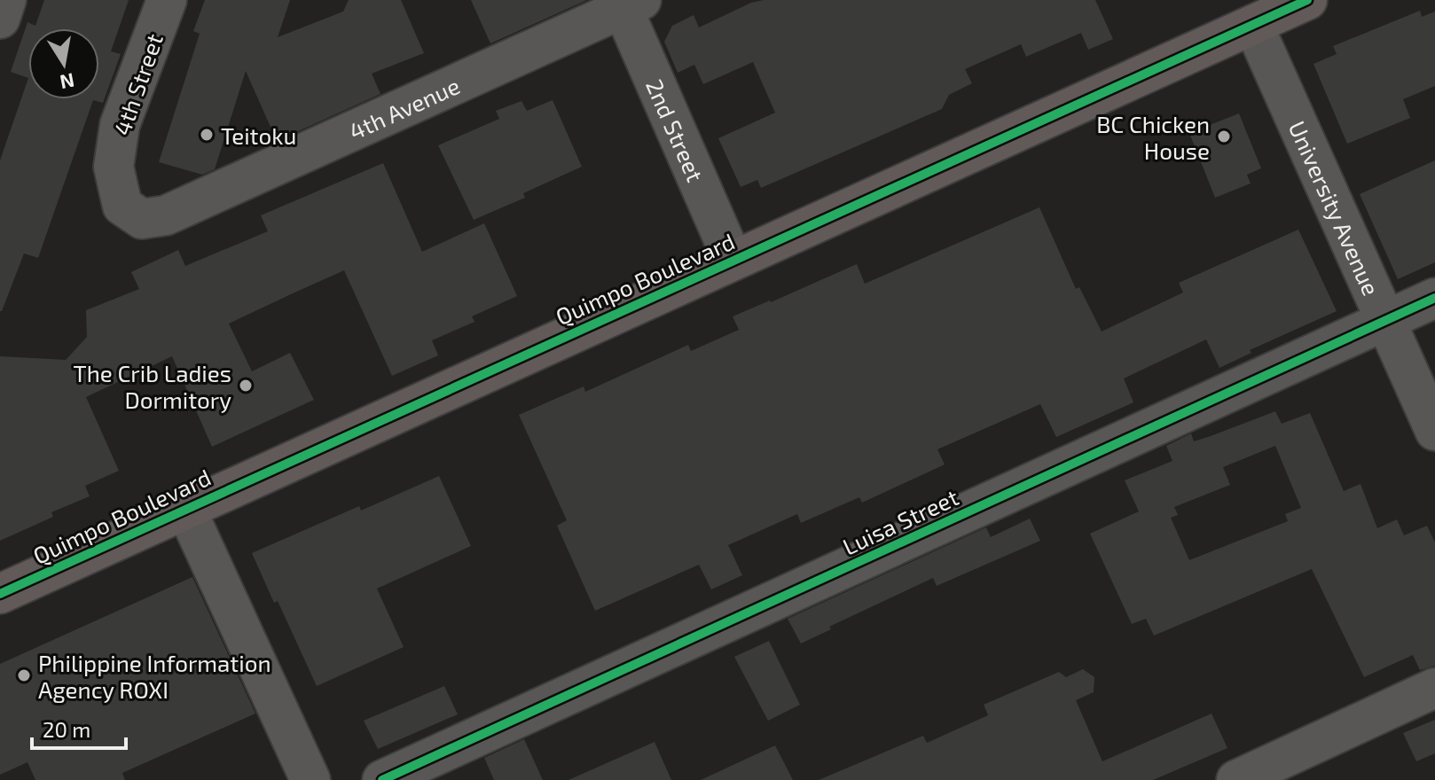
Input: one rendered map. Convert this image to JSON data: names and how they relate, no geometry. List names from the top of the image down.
{
  "streets": {
    "main road": ["Quimpo Boulevard"],
    "street": [
      "4th Street",
      "4th Avenue",
      "2nd Street",
      "University Avenue",
      "Luisa Street"
    ]
  },
  "crossings": [
    ["4th Street", "4th Avenue"],
    ["4th Avenue", "2nd Street"],
    ["2nd Street", "Quimpo Boulevard"],
    ["University Avenue", "Quimpo Boulevard"],
    ["University Avenue", "Luisa Street"]
  ],
  "places": [
    "Teitoku",
    "BC Chicken House",
    "The Crib Ladies Dormitory",
    "Philippine Information Agency ROXI"
  ],
  "scale_bar": "20 m",
  "north": "bottom"
}
